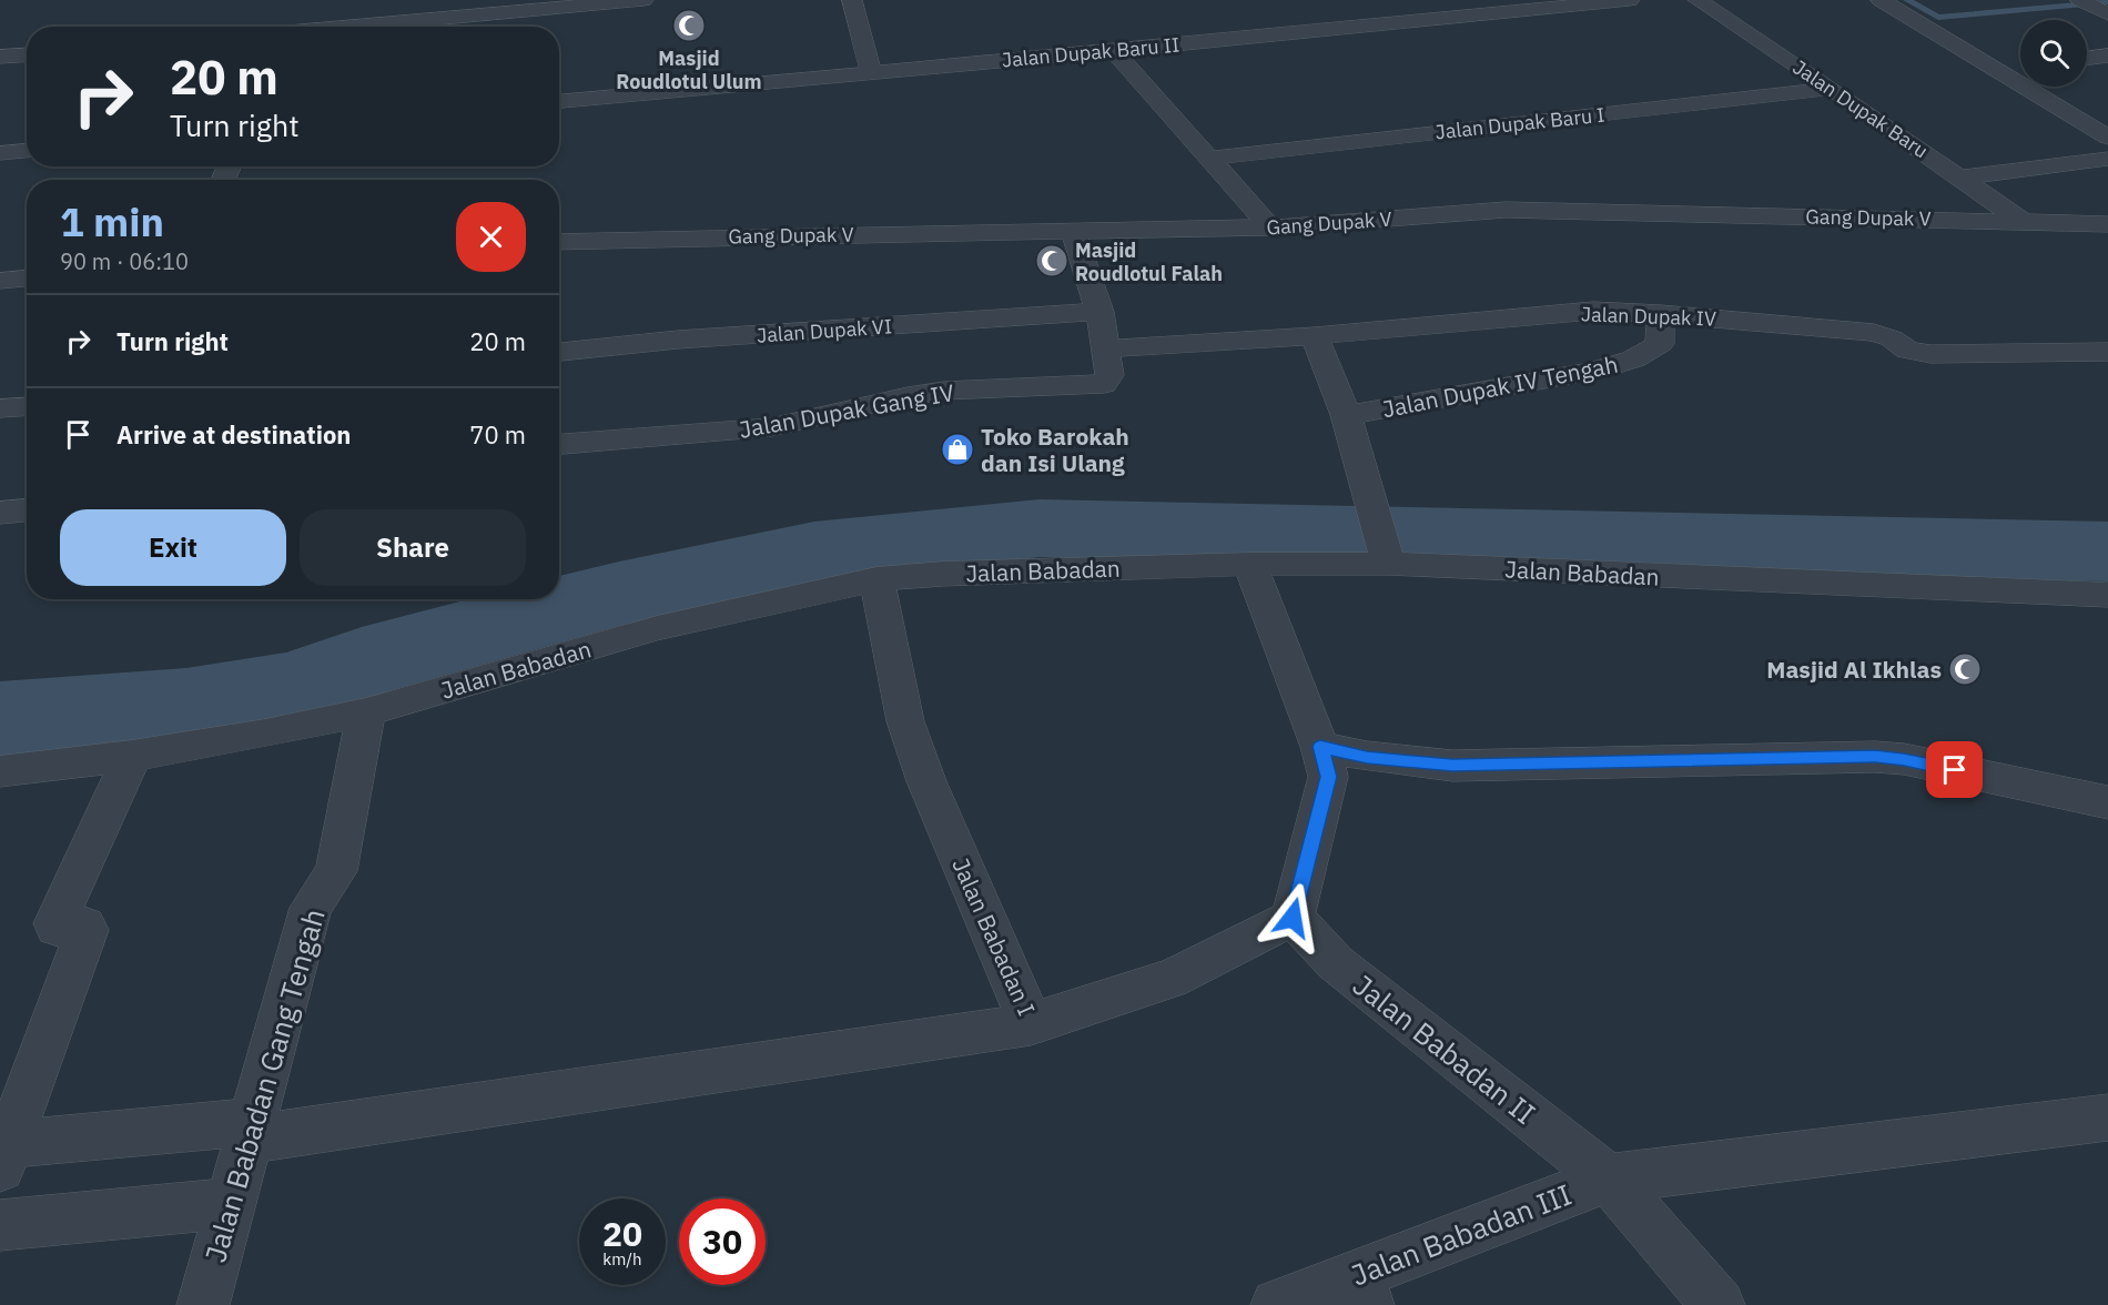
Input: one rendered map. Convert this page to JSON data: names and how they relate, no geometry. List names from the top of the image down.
{
  "streets": {
    "street": [
      "Jalan Dupak Baru II",
      "Jalan Dupak Baru",
      "Jalan Dupak Baru I",
      "Gang Dupak V",
      "Jalan Dupak IV",
      "Jalan Dupak VI",
      "Jalan Dupak IV Tengah",
      "Jalan Dupak Gang IV",
      "Jalan Babadan",
      "Jalan Babadan I",
      "Jalan Babadan II",
      "Jalan Babadan Gang Tengah",
      "Jalan Babadan III"
    ]
  },
  "crossings": [
    ["Jalan Dupak Baru", "Jalan Dupak Baru I"],
    ["Jalan Dupak Baru", "Gang Dupak V"],
    ["Jalan Dupak IV", "Jalan Dupak IV Tengah"],
    ["Jalan Dupak IV", "Jalan Dupak Gang IV"],
    ["Jalan Babadan", "Jalan Babadan I"],
    ["Jalan Babadan", "Jalan Babadan Gang Tengah"],
    ["Jalan Babadan I", "Jalan Babadan II"],
    ["Jalan Babadan II", "Jalan Babadan III"]
  ],
  "places": {
    "mosque": ["Masjid Roudlotul Ulum", "Masjid Roudlotul Falah", "Masjid Al Ikhlas"],
    "shop": ["Toko Barokah dan Isi Ulang"]
  },
  "page": {
    "turn": ["20 m", "Turn right"],
    "heading": ["1 min", "90 m · 06:10"],
    "list": [
      {
        "name": "Turn right",
        "value": "20 m"
      },
      {
        "name": "Arrive at destination",
        "value": "70 m"
      }
    ],
    "buttons": ["Exit", "Share"],
    "speed": "20 km/h",
    "limit": "30"
  }
}
